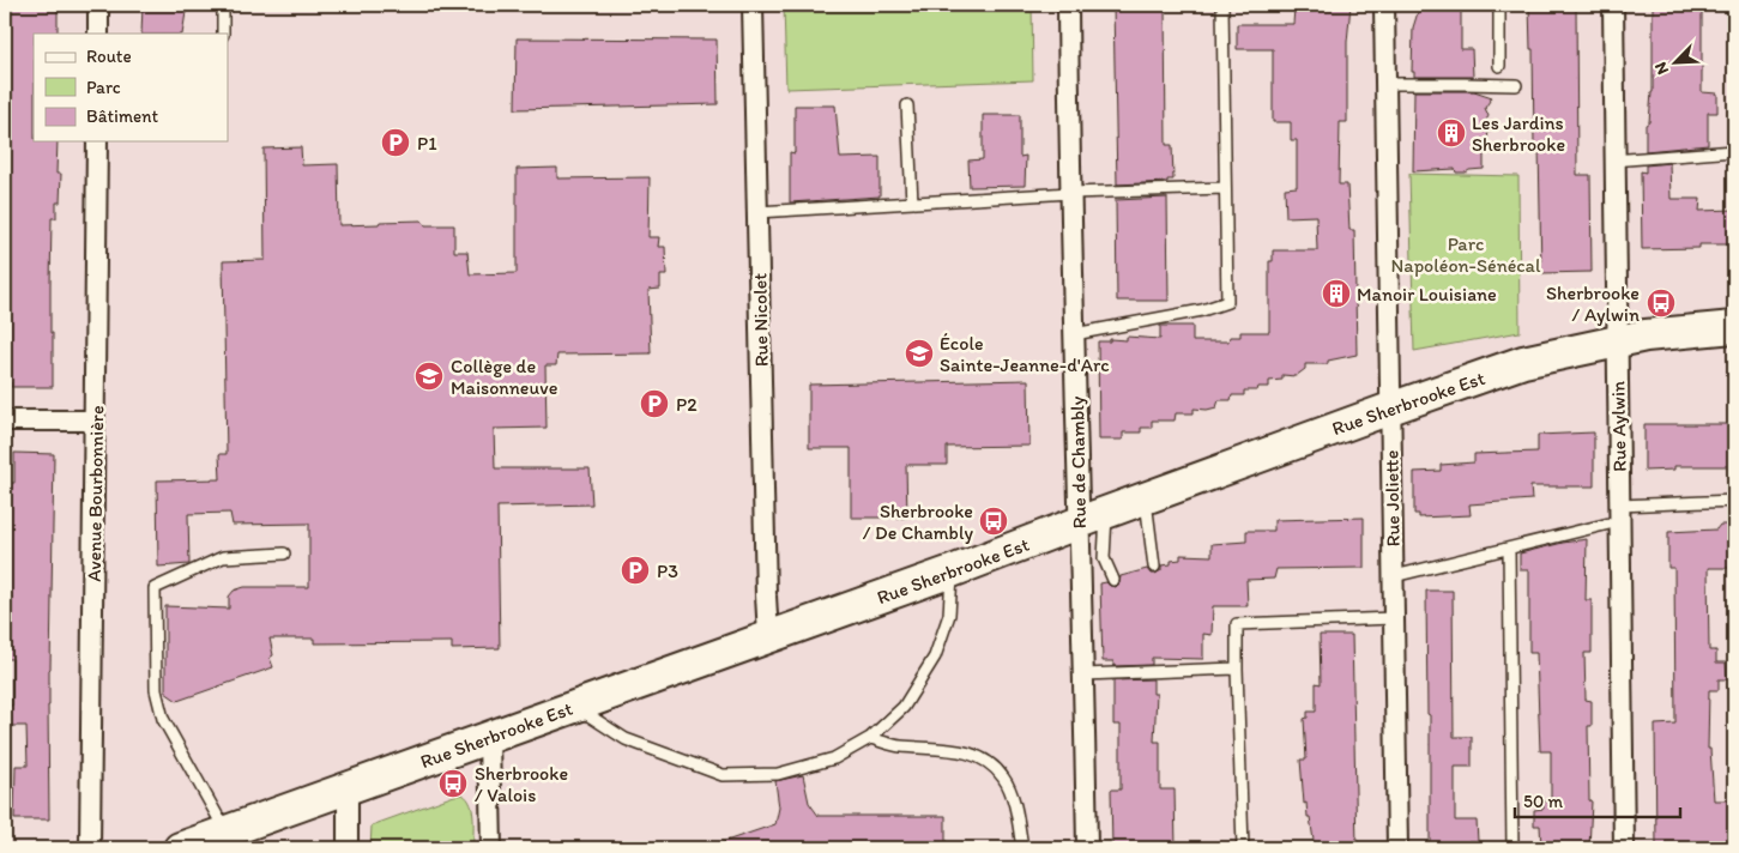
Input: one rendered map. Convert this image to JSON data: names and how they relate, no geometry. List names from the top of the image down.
{
  "streets": {
    "main road": ["Rue Sherbrooke Est"],
    "street": [
      "Rue Nicolet",
      "Rue Aylwin",
      "Rue de Chambly",
      "Avenue Bourbonnière",
      "Rue Joliette"
    ]
  },
  "crossings": [
    ["Rue Nicolet", "Rue Sherbrooke Est"],
    ["Rue Sherbrooke Est", "Rue Aylwin"],
    ["Rue Sherbrooke Est", "Rue de Chambly"],
    ["Rue Sherbrooke Est", "Rue Joliette"]
  ],
  "parks": ["Parc Napoléon-Sénécal"],
  "places": {
    "building": ["Les Jardins Sherbrooke", "Manoir Louisiane"],
    "parking": ["P1", "P2", "P3"],
    "bus stop": ["Sherbrooke / Aylwin", "Sherbrooke / De Chambly", "Sherbrooke / Valois"],
    "school or university": ["École Sainte-Jeanne-d'Arc", "Collège de Maisonneuve"]
  },
  "legend": ["Route", "Parc", "Bâtiment"],
  "scale_bar": "50 m",
  "north": "bottom left"
}
